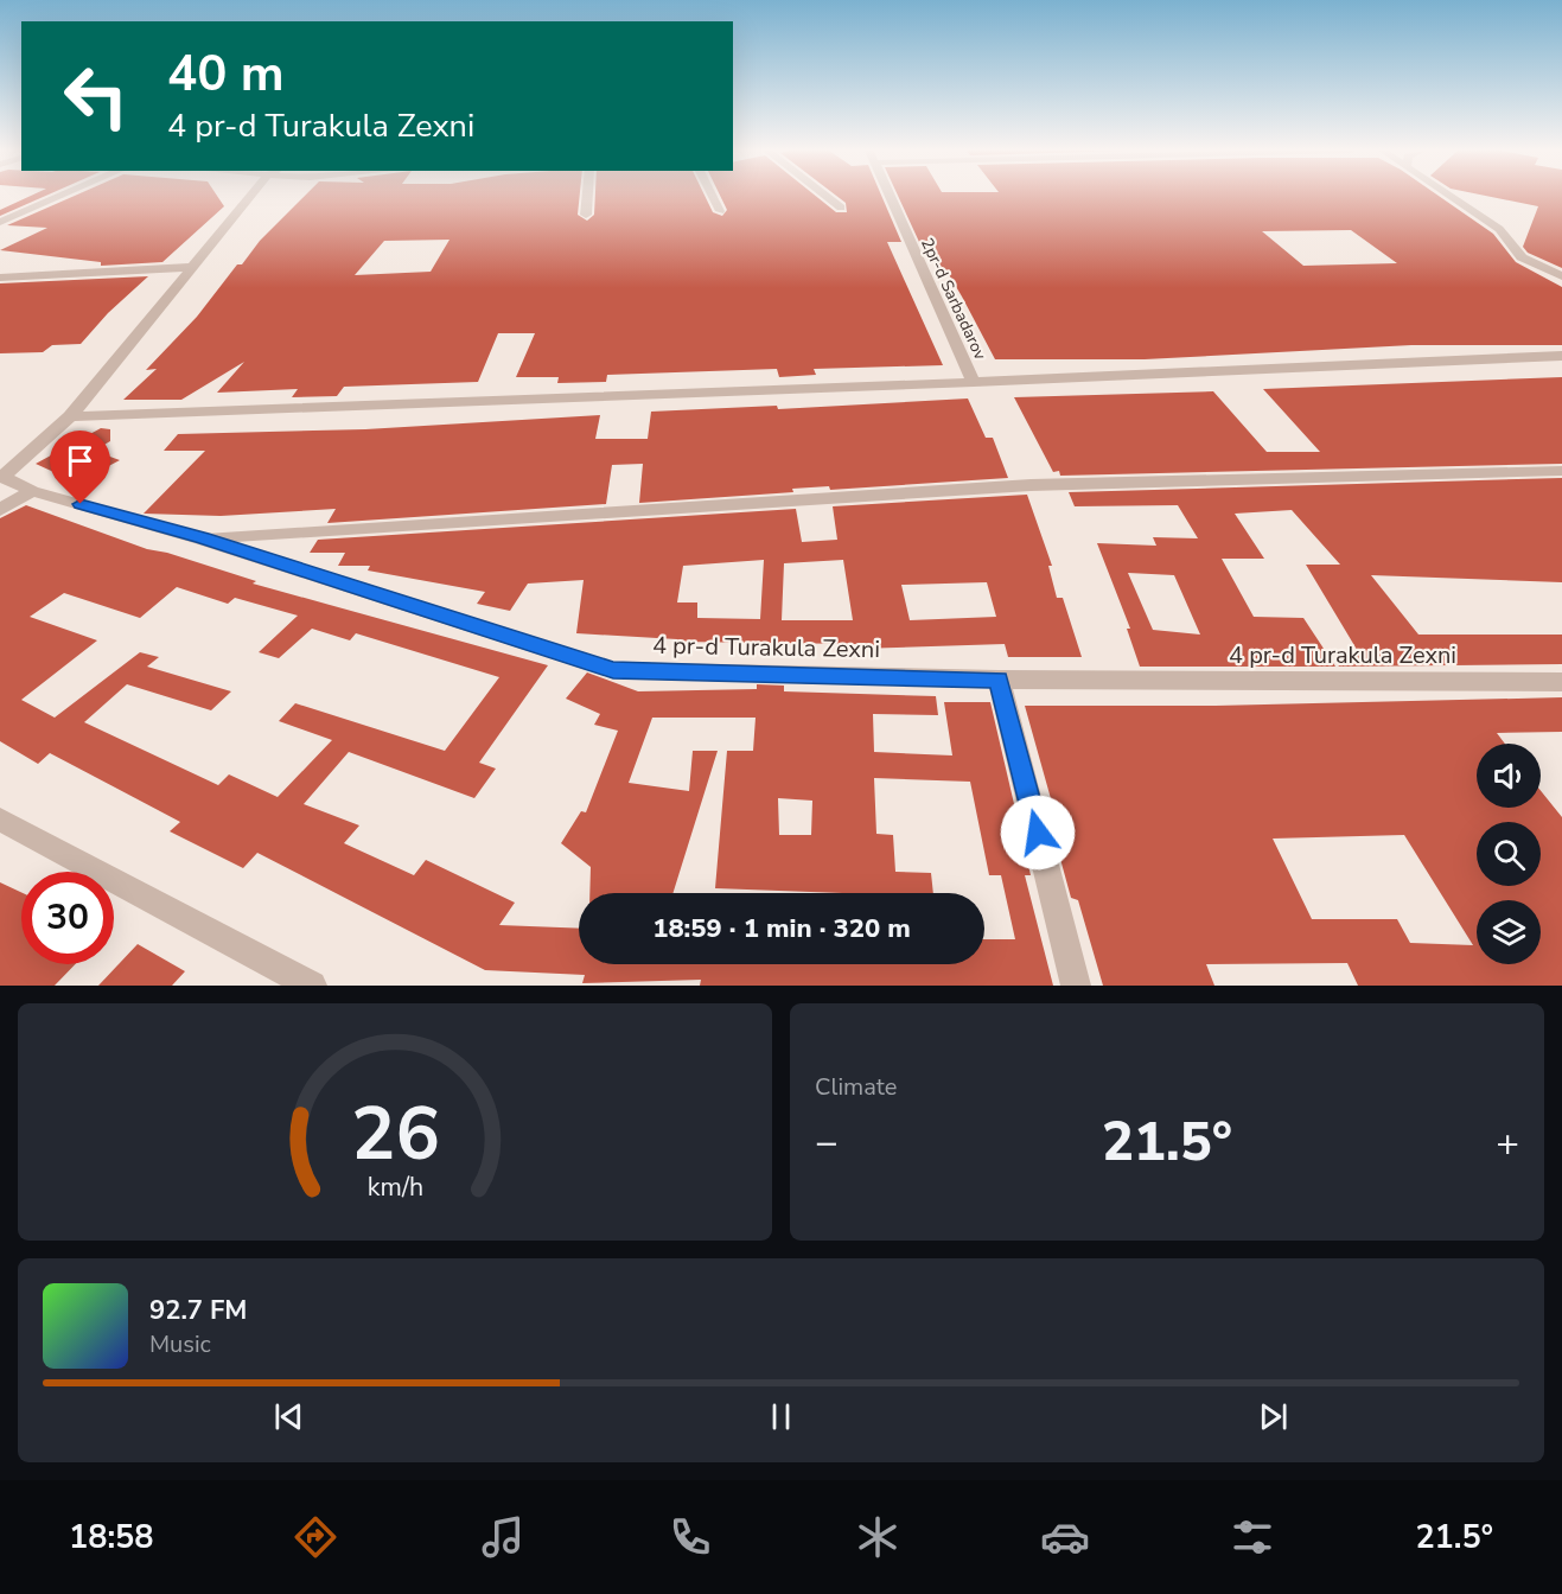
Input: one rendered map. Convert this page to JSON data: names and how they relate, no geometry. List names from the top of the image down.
{
  "streets": {
    "street": ["2pr-d Sarbadarov", "4 pr-d Turakula Zexni"]
  },
  "page": {
    "turn": ["40 m", "4 pr-d Turakula Zexni"],
    "limit": "30",
    "trip": "18:59 · 1 min · 320 m",
    "tile": "Climate",
    "heat": ["−", "21.5°", "+"],
    "song": ["92.7 FM", "Music"],
    "tabs": ["18:58", "21.5°"],
    "gauge": ["26", "km/h"]
  }
}
